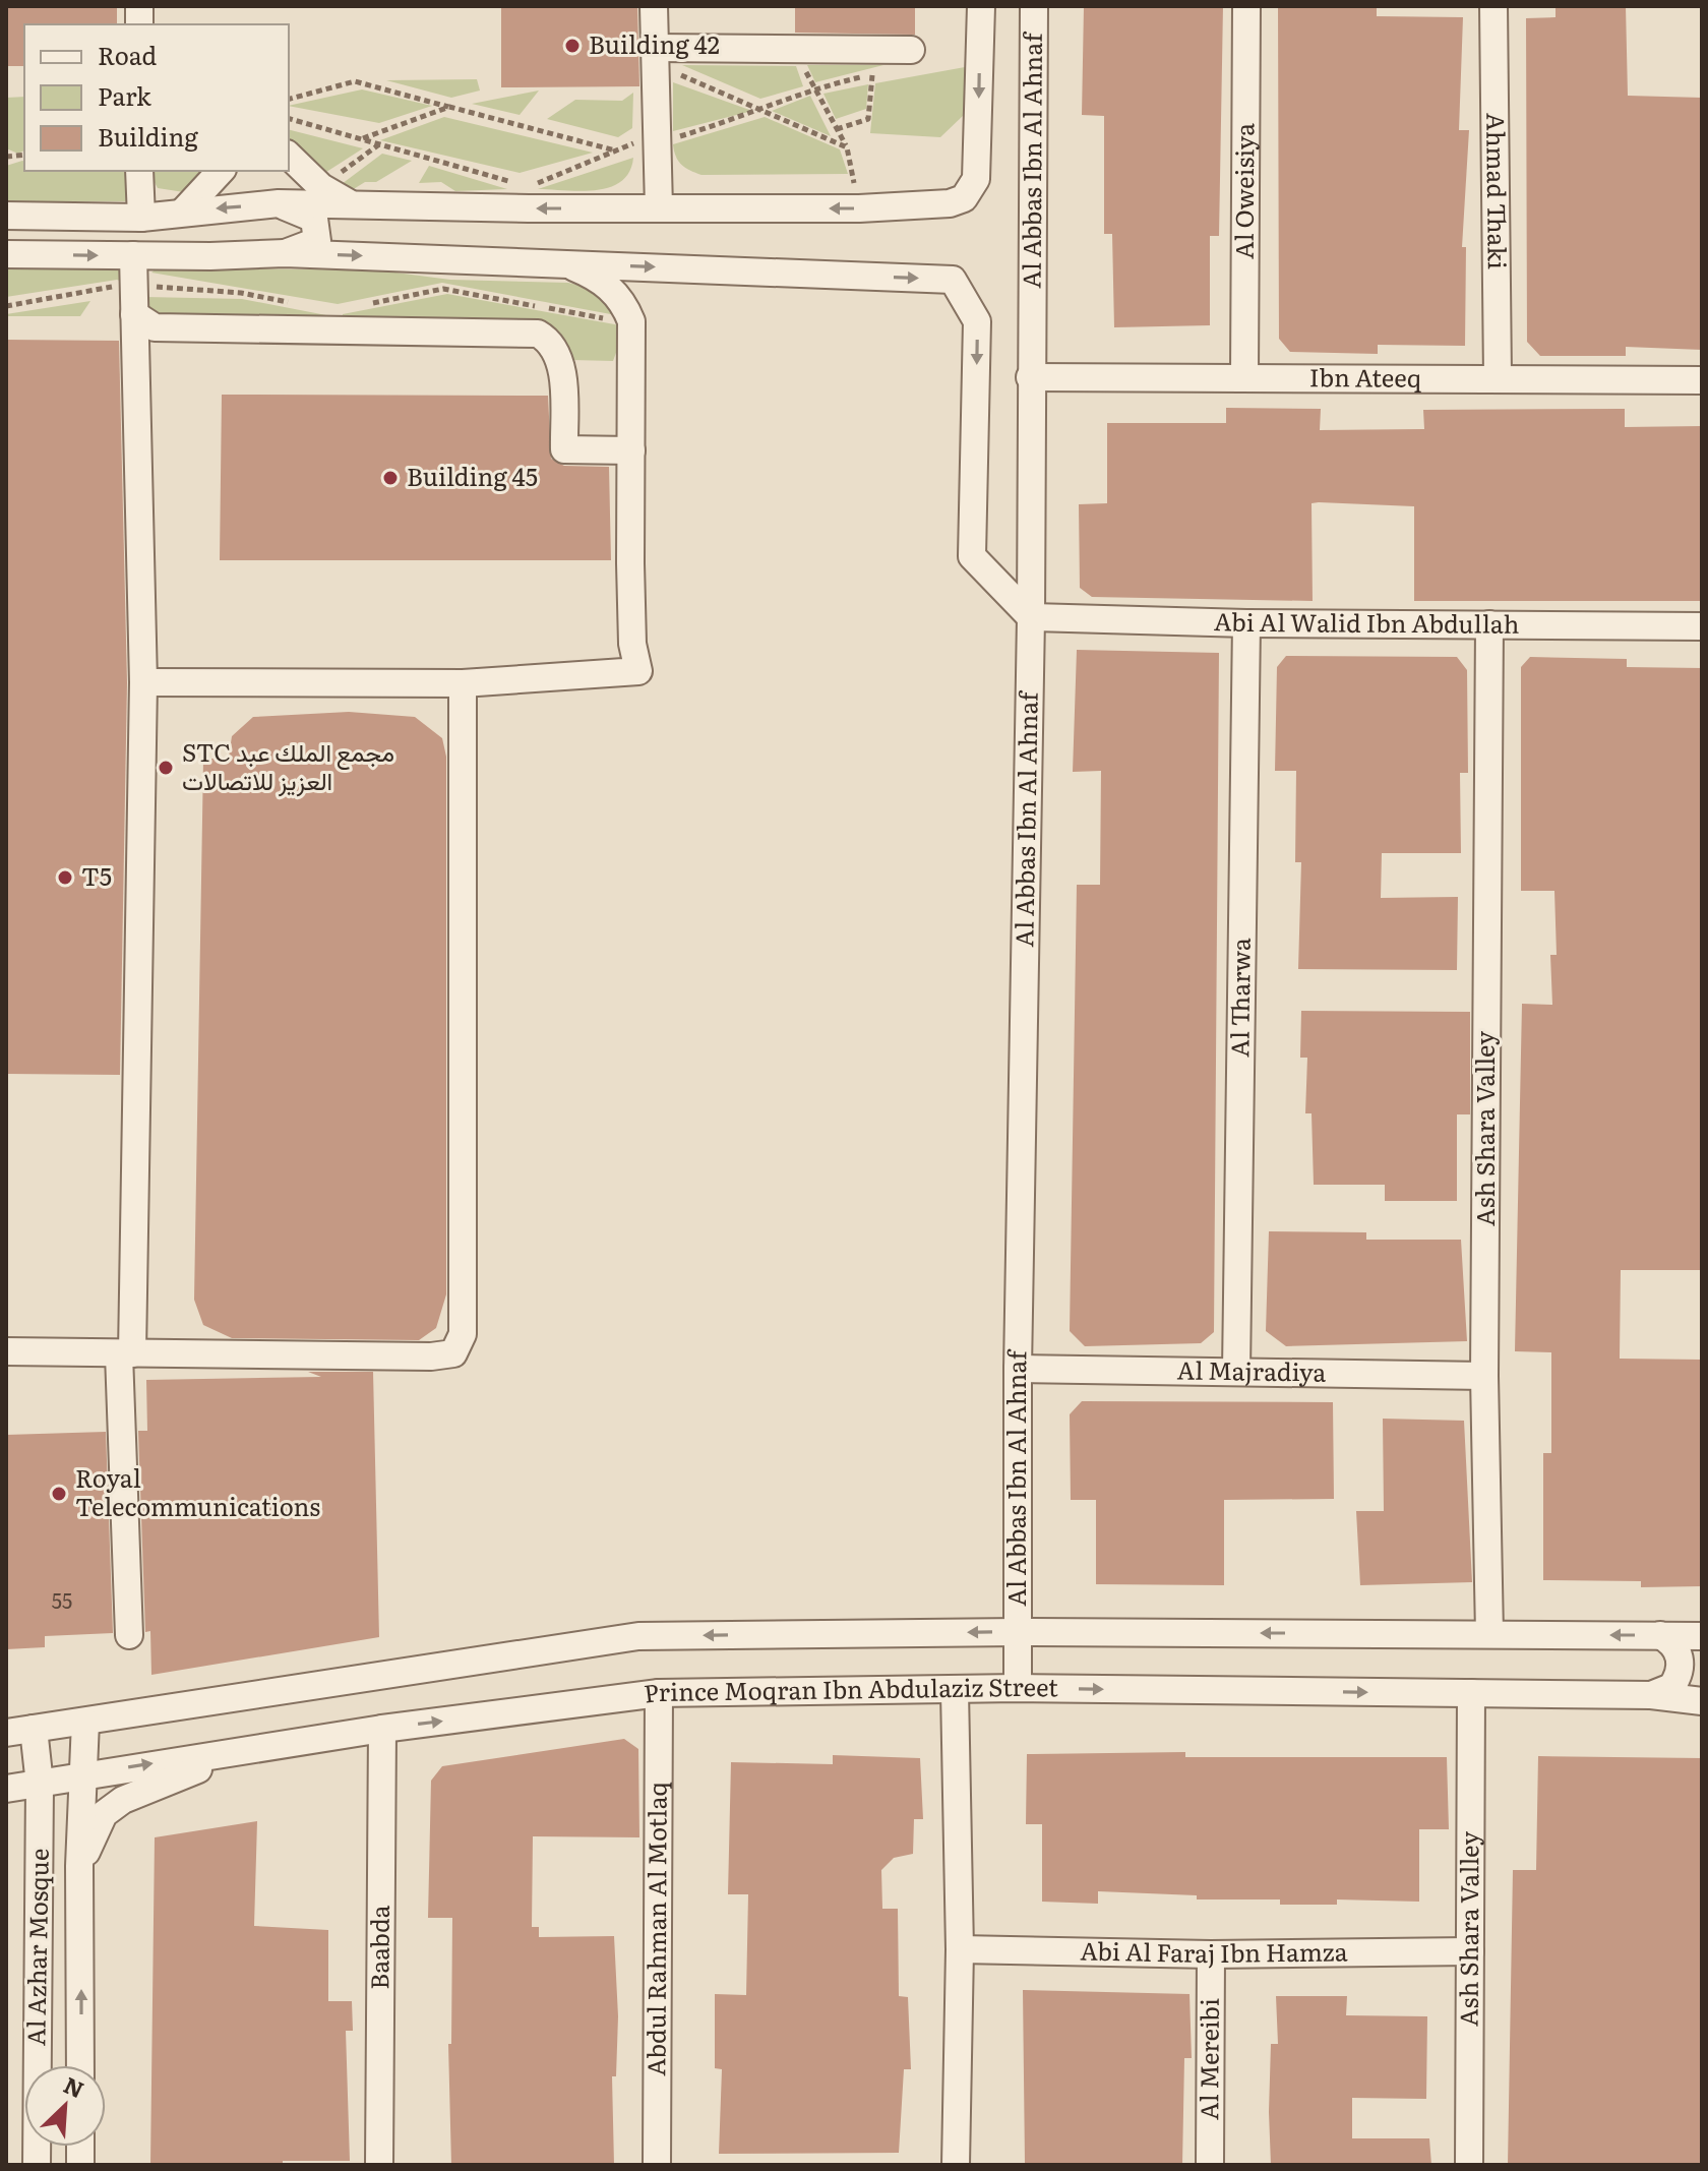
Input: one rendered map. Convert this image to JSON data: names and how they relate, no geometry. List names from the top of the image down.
{
  "streets": {
    "street": [
      "Al Abbas Ibn Al Ahnaf",
      "Al Oweisiya",
      "Ahmad Thaki",
      "Ibn Ateeq",
      "Abi Al Walid Ibn Abdullah",
      "Al Tharwa",
      "Ash Shara Valley",
      "Al Majradiya",
      "Prince Moqran Ibn Abdulaziz Street",
      "Abdul Rahman Al Motlaq",
      "Al Azhar Mosque",
      "Baabda",
      "Abi Al Faraj Ibn Hamza",
      "Al Mereibi"
    ]
  },
  "crossings": [
    ["Al Abbas Ibn Al Ahnaf", "Ibn Ateeq"],
    ["Al Abbas Ibn Al Ahnaf", "Abi Al Walid Ibn Abdullah"],
    ["Al Abbas Ibn Al Ahnaf", "Al Majradiya"],
    ["Al Abbas Ibn Al Ahnaf", "Prince Moqran Ibn Abdulaziz Street"],
    ["Al Oweisiya", "Ibn Ateeq"],
    ["Ahmad Thaki", "Ibn Ateeq"],
    ["Abi Al Walid Ibn Abdullah", "Al Tharwa"],
    ["Abi Al Walid Ibn Abdullah", "Ash Shara Valley"],
    ["Al Tharwa", "Al Majradiya"],
    ["Ash Shara Valley", "Al Majradiya"],
    ["Ash Shara Valley", "Prince Moqran Ibn Abdulaziz Street"],
    ["Ash Shara Valley", "Abi Al Faraj Ibn Hamza"],
    ["Prince Moqran Ibn Abdulaziz Street", "Abdul Rahman Al Motlaq"],
    ["Prince Moqran Ibn Abdulaziz Street", "Al Azhar Mosque"],
    ["Prince Moqran Ibn Abdulaziz Street", "Baabda"],
    ["Abi Al Faraj Ibn Hamza", "Al Mereibi"]
  ],
  "places": [
    "Building 42",
    "Building 45",
    "STC مجمع الملك عبد العزيز للاتصالات",
    "T5",
    "Royal Telecommunications"
  ],
  "house_numbers": ["55"],
  "legend": ["Road", "Park", "Building"],
  "north": "top right"
}
